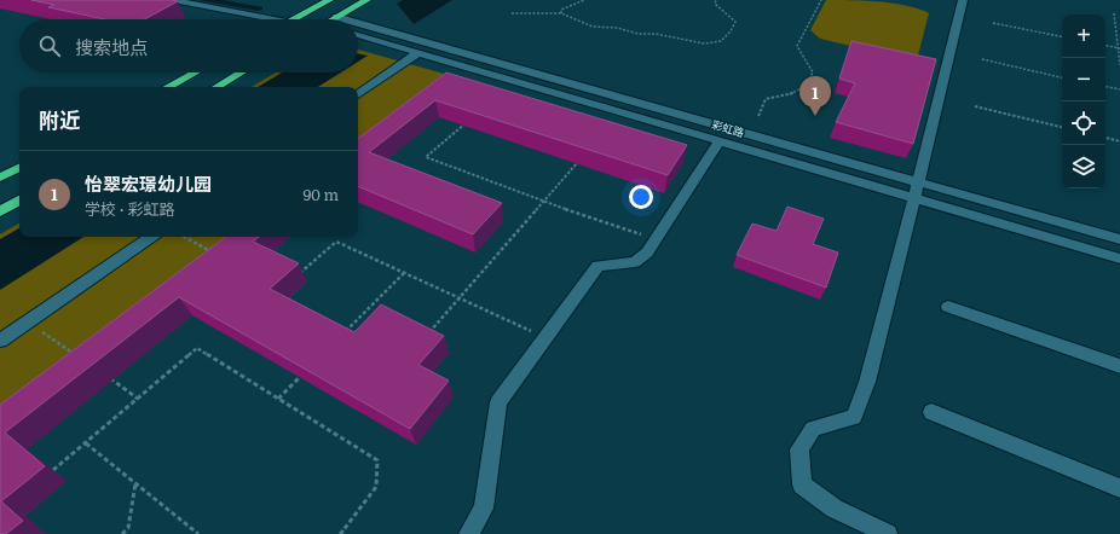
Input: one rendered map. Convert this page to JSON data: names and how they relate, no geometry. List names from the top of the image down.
{
  "streets": {
    "street": ["彩虹路"]
  },
  "page": {
    "map_buttons": ["+", "−"],
    "search": "搜索地点",
    "pins": "1",
    "heading": "附近",
    "list": [
      {
        "mark": "1",
        "name": "怡翠宏璟幼儿园",
        "note": "学校 · 彩虹路",
        "value": "90 m"
      }
    ]
  }
}
